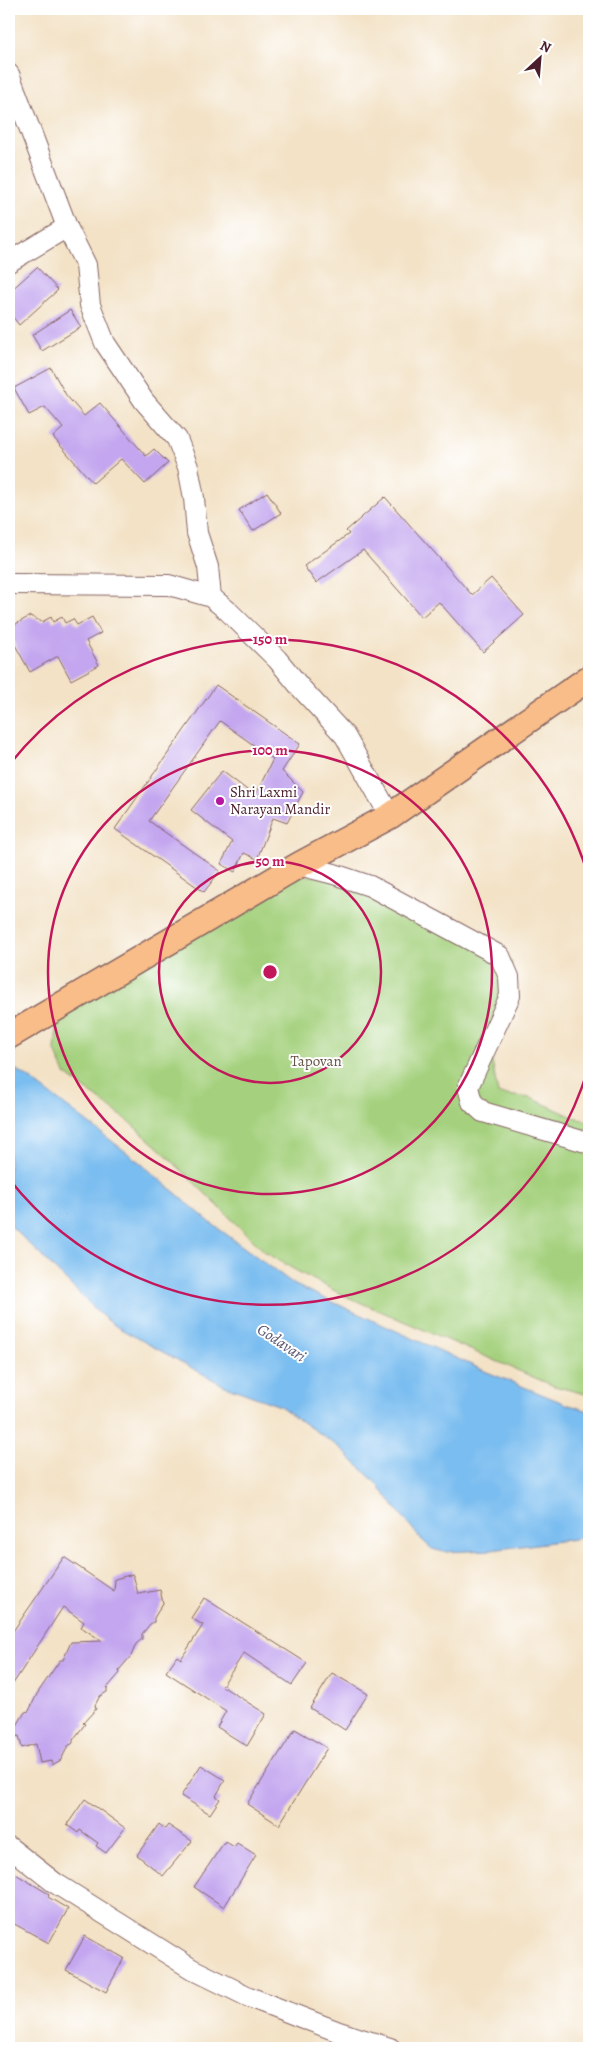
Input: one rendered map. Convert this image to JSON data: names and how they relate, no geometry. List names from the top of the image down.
{
  "water": ["Godavari"],
  "parks": ["Tapovan"],
  "places": ["Shri Laxmi Narayan Mandir"],
  "north": "top right",
  "rings": ["150 m", "100 m", "50 m"]
}
